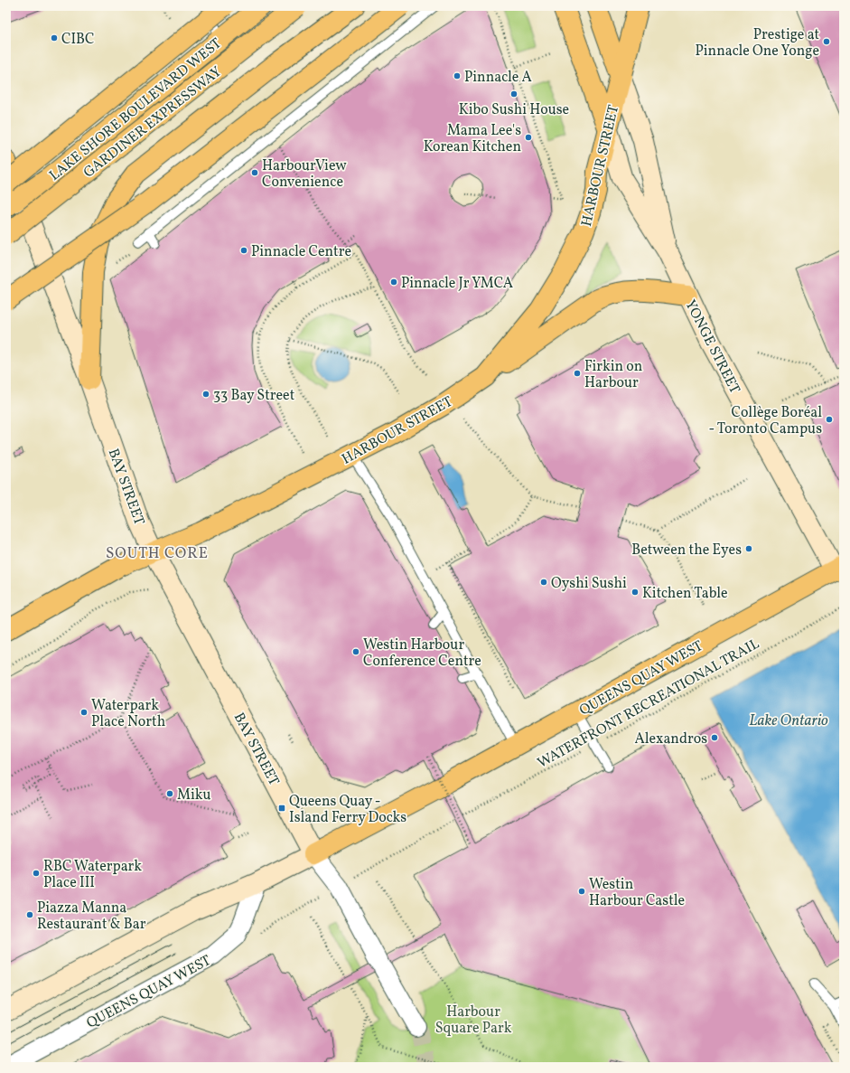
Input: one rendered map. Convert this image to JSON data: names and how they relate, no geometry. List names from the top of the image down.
{
  "streets": {
    "main road": [
      "LAKE SHORE BOULEVARD WEST",
      "GARDINER EXPRESSWAY",
      "HARBOUR STREET",
      "YONGE STREET",
      "BAY STREET",
      "QUEENS QUAY WEST"
    ],
    "path": ["WATERFRONT RECREATIONAL TRAIL"]
  },
  "crossings": [
    ["LAKE SHORE BOULEVARD WEST", "BAY STREET"],
    ["HARBOUR STREET", "YONGE STREET"],
    ["HARBOUR STREET", "BAY STREET"],
    ["YONGE STREET", "QUEENS QUAY WEST"],
    ["BAY STREET", "QUEENS QUAY WEST"]
  ],
  "districts": ["SOUTH CORE"],
  "water": ["Lake Ontario"],
  "parks": ["Harbour Square Park"],
  "places": {
    "other": [
      "CIBC",
      "Prestige at Pinnacle One Yonge",
      "Pinnacle A",
      "Kibo Sushi House",
      "Mama Lee's Korean Kitchen",
      "HarbourView Convenience",
      "Pinnacle Centre",
      "Pinnacle Jr YMCA",
      "Firkin on Harbour",
      "33 Bay Street",
      "Collège Boréal - Toronto Campus",
      "Between the Eyes",
      "Oyshi Sushi",
      "Kitchen Table",
      "Westin Harbour Conference Centre",
      "Waterpark Place North",
      "Alexandros",
      "Miku",
      "RBC Waterpark Place III",
      "Westin Harbour Castle",
      "Piazza Manna Restaurant & Bar"
    ],
    "transit": ["Queens Quay - Island Ferry Docks"]
  }
}
